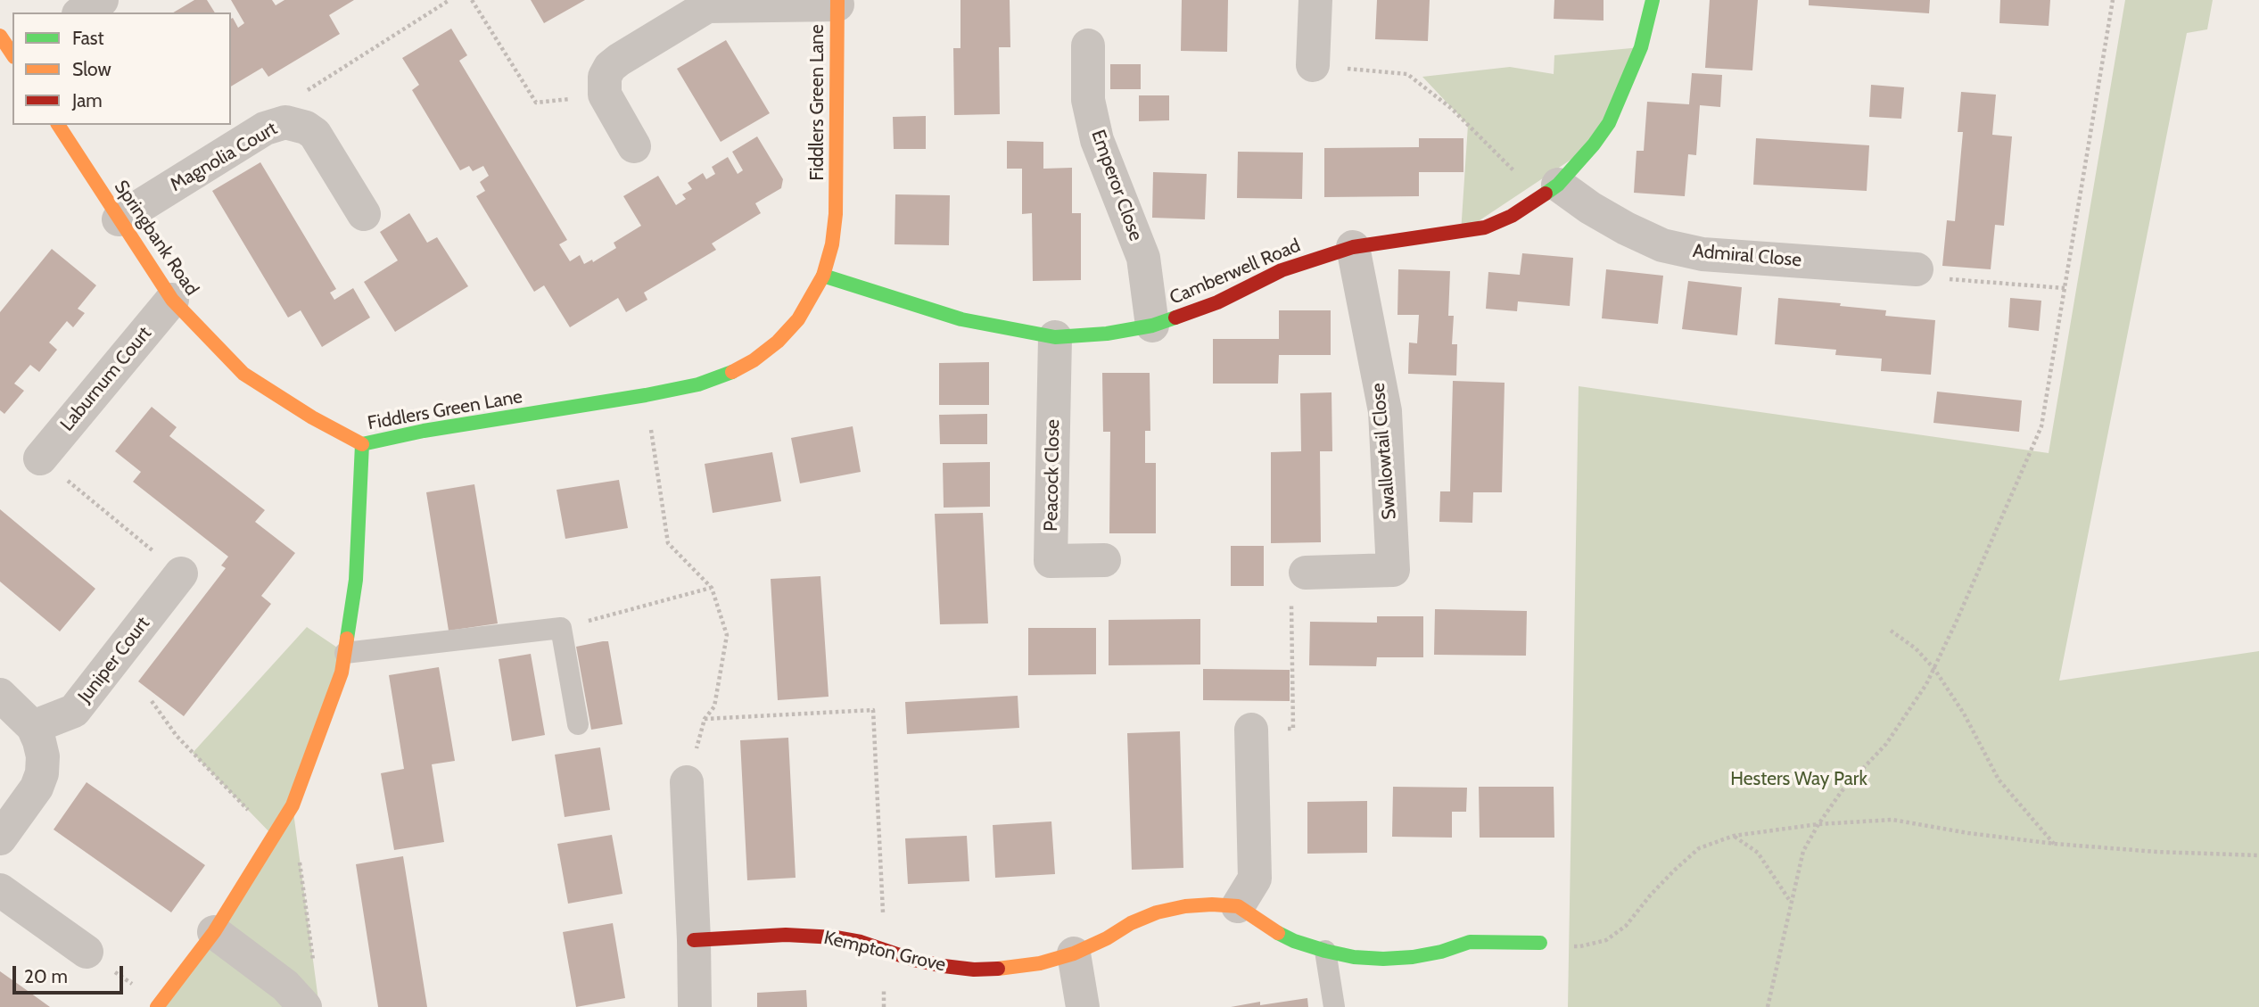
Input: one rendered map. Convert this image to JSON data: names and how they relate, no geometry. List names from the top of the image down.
{
  "streets": {
    "street": [
      "Fiddlers Green Lane",
      "Magnolia Court",
      "Emperor Close",
      "Springbank Road",
      "Admiral Close",
      "Camberwell Road",
      "Laburnum Court",
      "Swallowtail Close",
      "Peacock Close",
      "Juniper Court",
      "Kempton Grove"
    ]
  },
  "crossings": [
    ["Fiddlers Green Lane", "Springbank Road"],
    ["Fiddlers Green Lane", "Camberwell Road"],
    ["Magnolia Court", "Springbank Road"],
    ["Emperor Close", "Camberwell Road"],
    ["Springbank Road", "Laburnum Court"],
    ["Admiral Close", "Camberwell Road"],
    ["Camberwell Road", "Swallowtail Close"],
    ["Camberwell Road", "Peacock Close"]
  ],
  "parks": ["Hesters Way Park"],
  "legend": ["Fast", "Slow", "Jam"],
  "scale_bar": "20 m"
}
